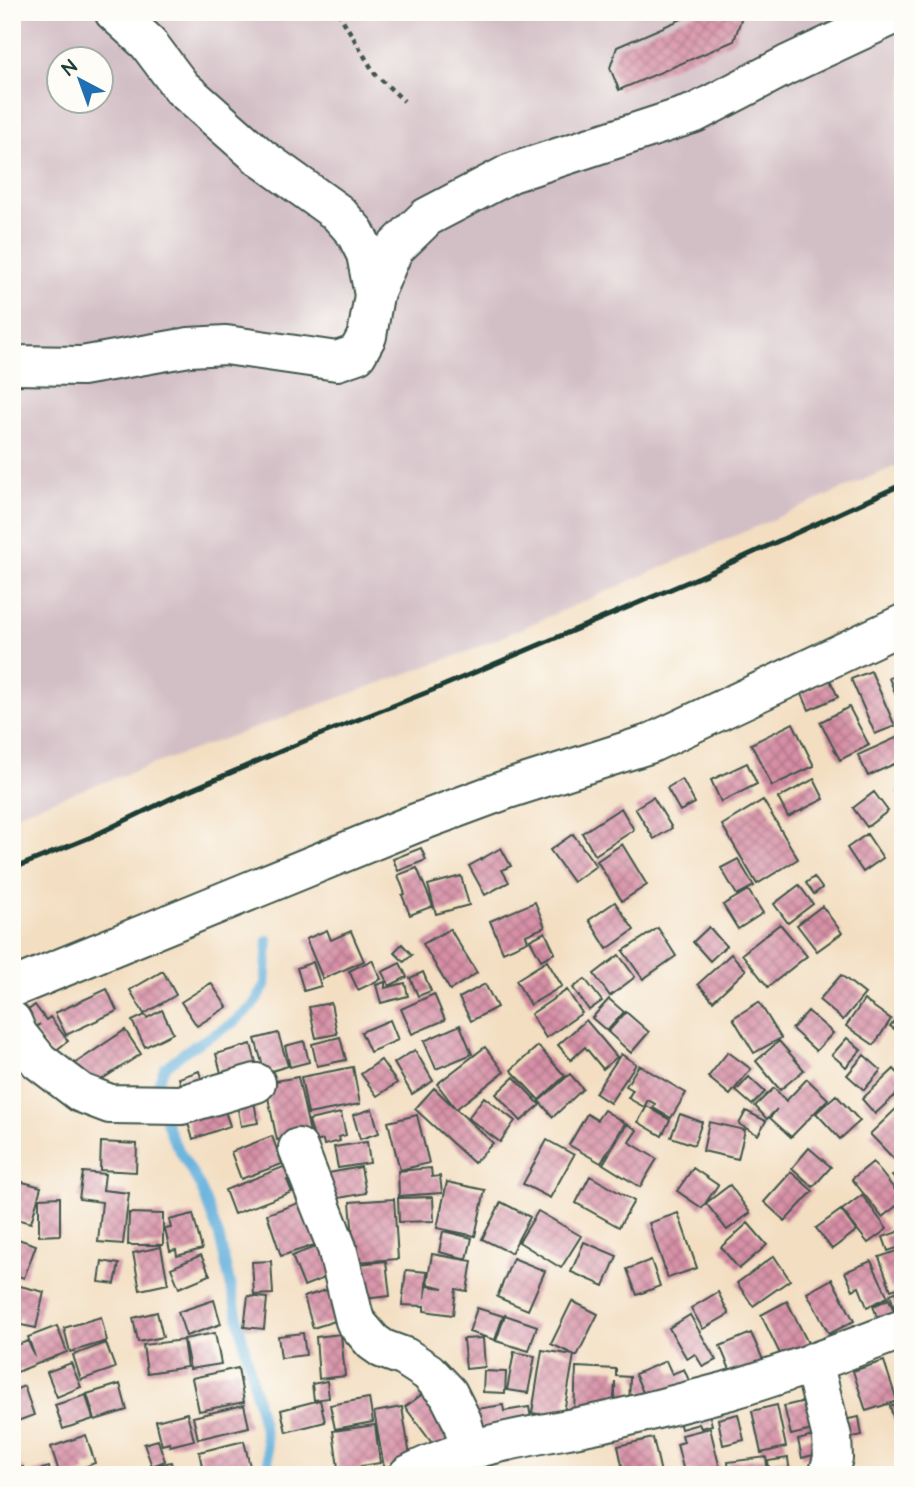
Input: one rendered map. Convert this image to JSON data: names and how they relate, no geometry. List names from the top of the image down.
{
  "north": "top left"
}
